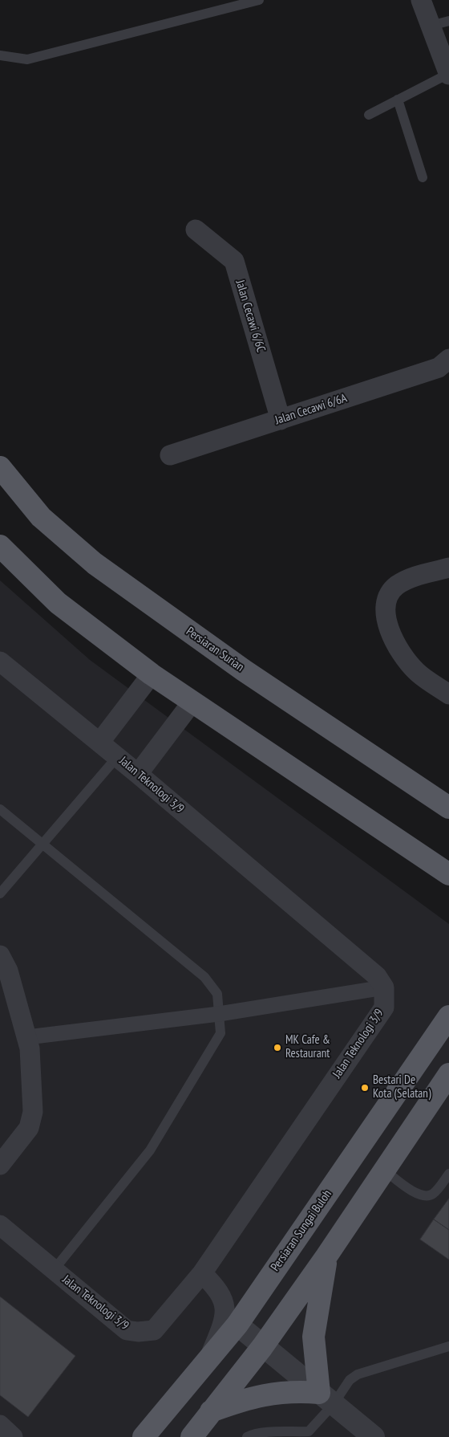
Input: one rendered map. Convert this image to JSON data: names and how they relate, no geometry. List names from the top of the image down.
{
  "streets": {
    "main road": ["Persiaran Surian", "Persiaran Sungai Buloh"],
    "street": ["Jalan Cecawi 6/6C", "Jalan Cecawi 6/6A", "Jalan Teknologi 3/9"]
  },
  "crossings": [
    ["Jalan Cecawi 6/6C", "Jalan Cecawi 6/6A"]
  ],
  "places": ["MK Cafe & Restaurant", "Bestari De Kota (Selatan)"]
}
